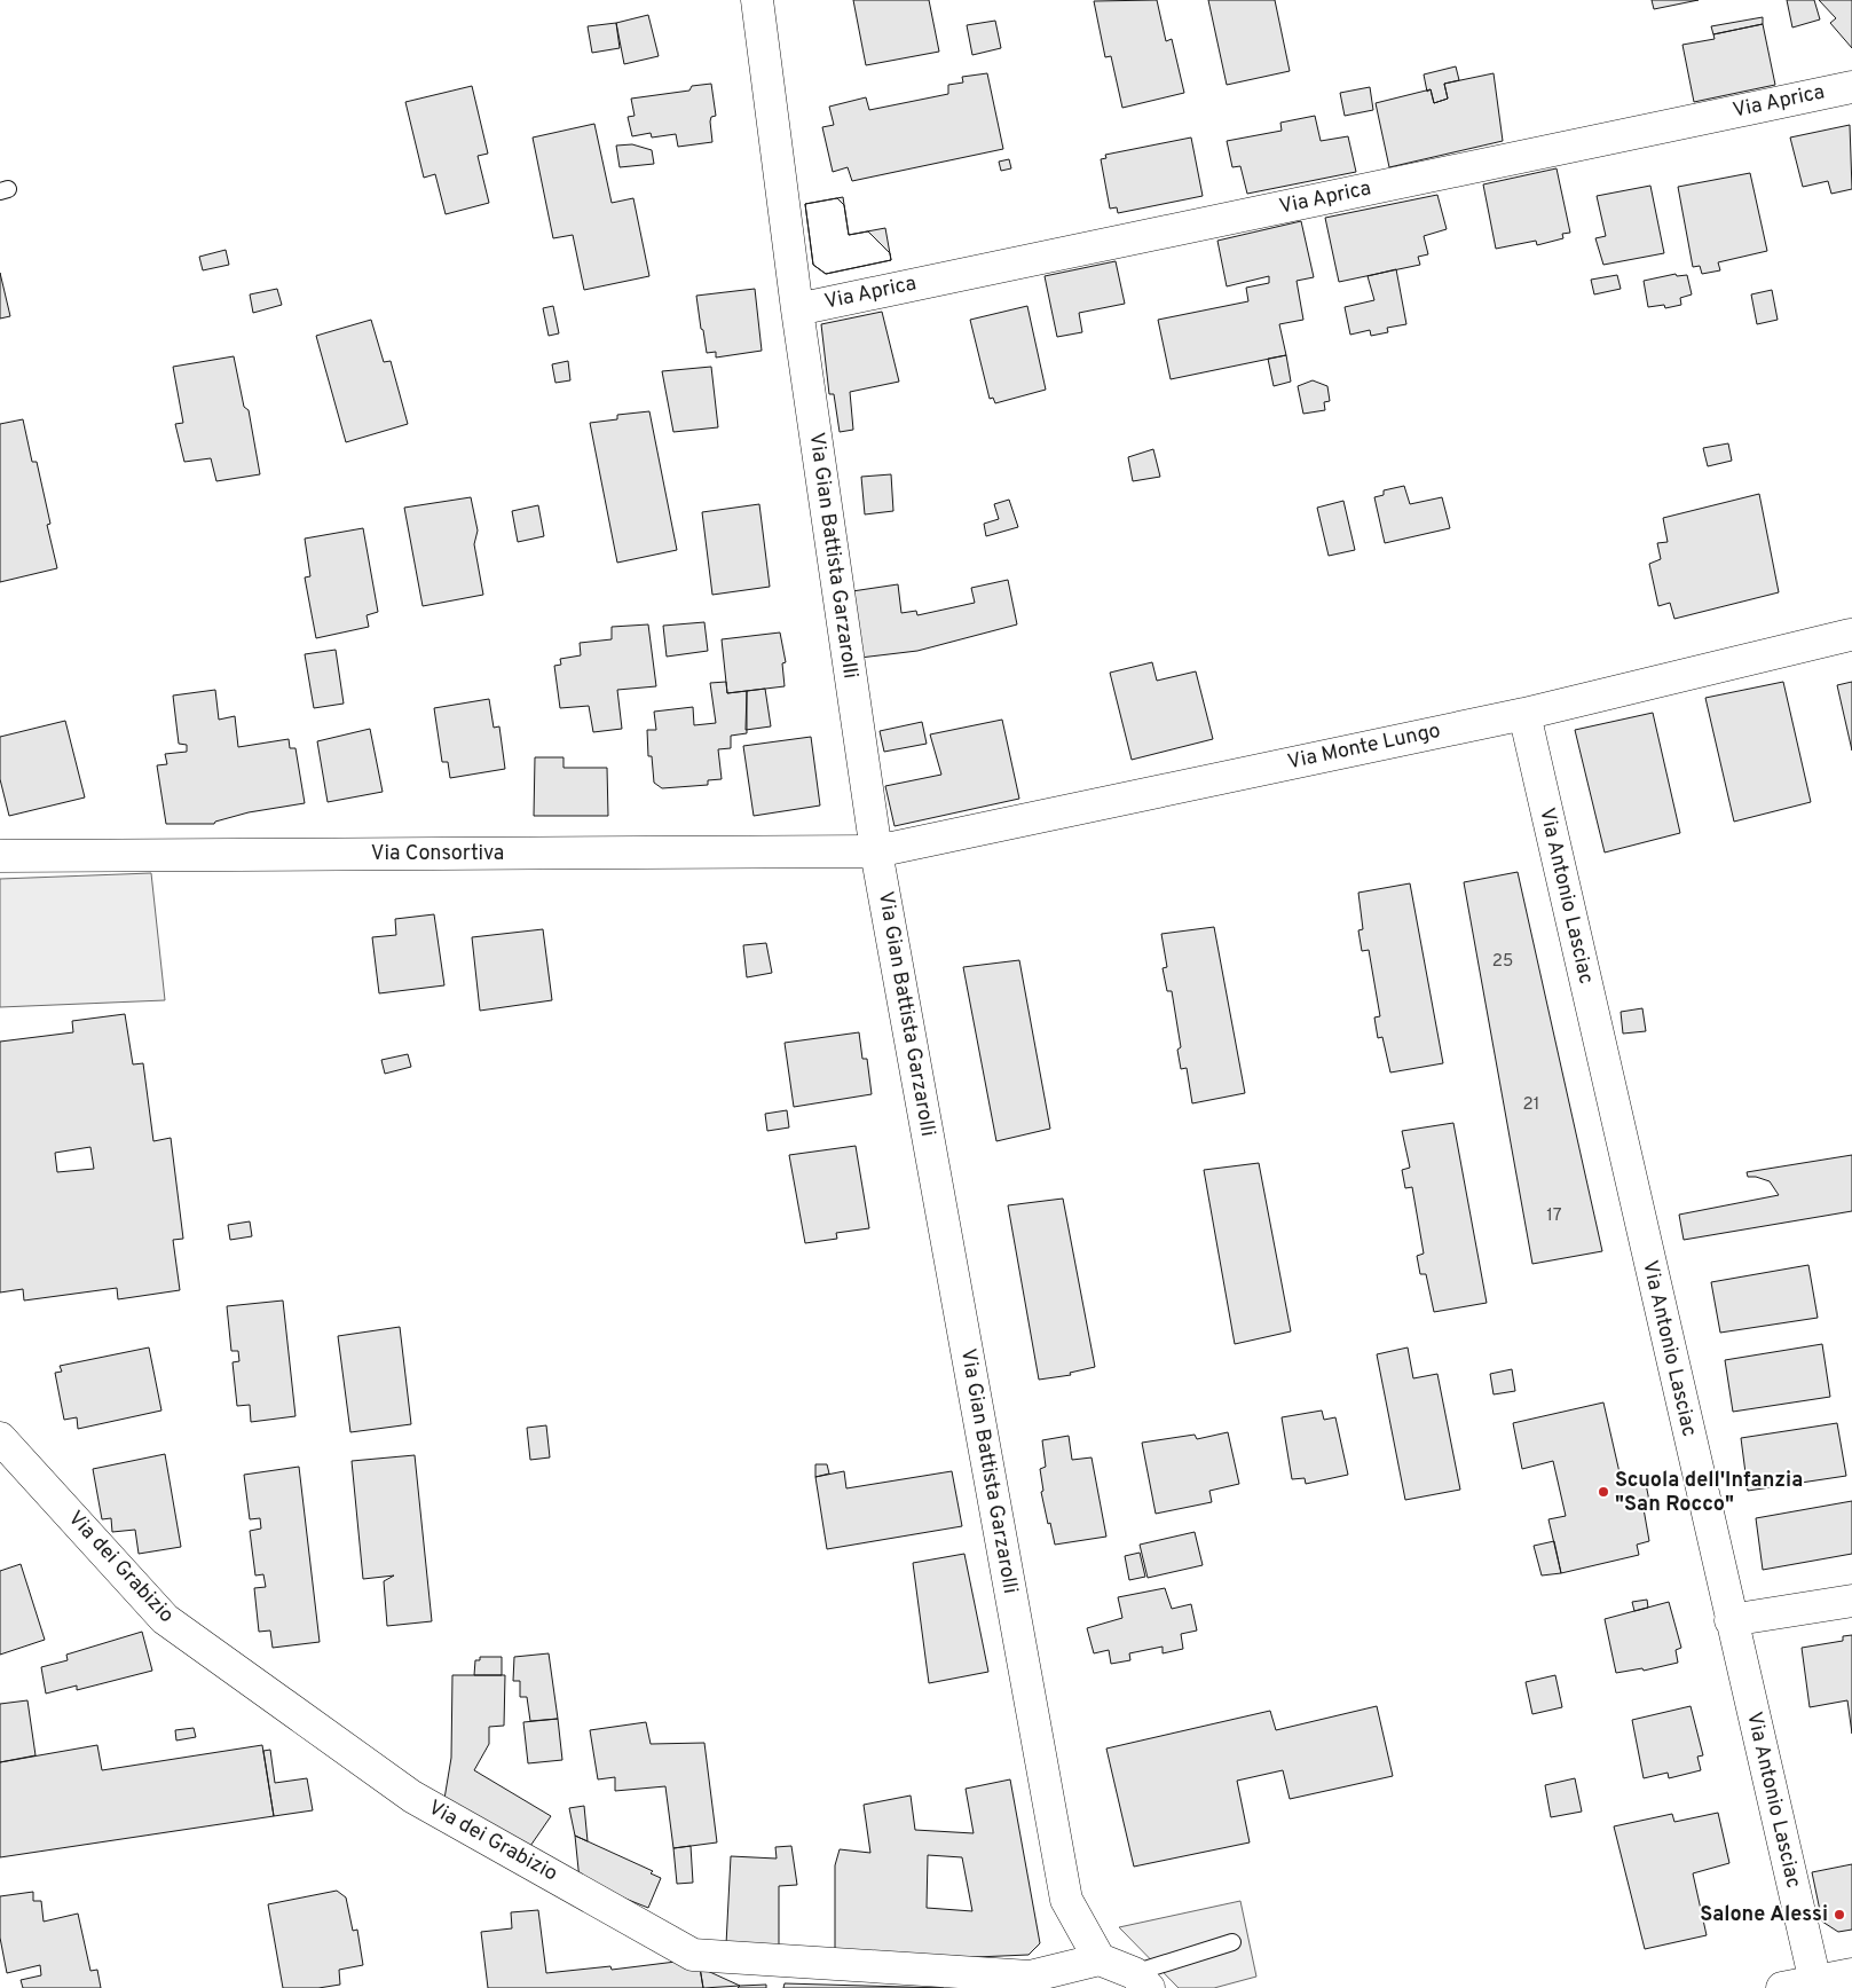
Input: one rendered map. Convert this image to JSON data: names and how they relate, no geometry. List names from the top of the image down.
{
  "streets": {
    "street": [
      "Via Aprica",
      "Via Gian Battista Garzarolli",
      "Via Monte Lungo",
      "Via Consortiva",
      "Via Antonio Lasciac",
      "Via dei Grabizio"
    ]
  },
  "crossings": [
    ["Via Aprica", "Via Gian Battista Garzarolli"],
    ["Via Gian Battista Garzarolli", "Via Monte Lungo"],
    ["Via Gian Battista Garzarolli", "Via Consortiva"],
    ["Via Gian Battista Garzarolli", "Via dei Grabizio"],
    ["Via Monte Lungo", "Via Consortiva"],
    ["Via Monte Lungo", "Via Antonio Lasciac"]
  ],
  "places": ["Scuola dell'Infanzia \"San Rocco\"", "Salone Alessi"],
  "house_numbers": ["25", "21", "17"]
}
